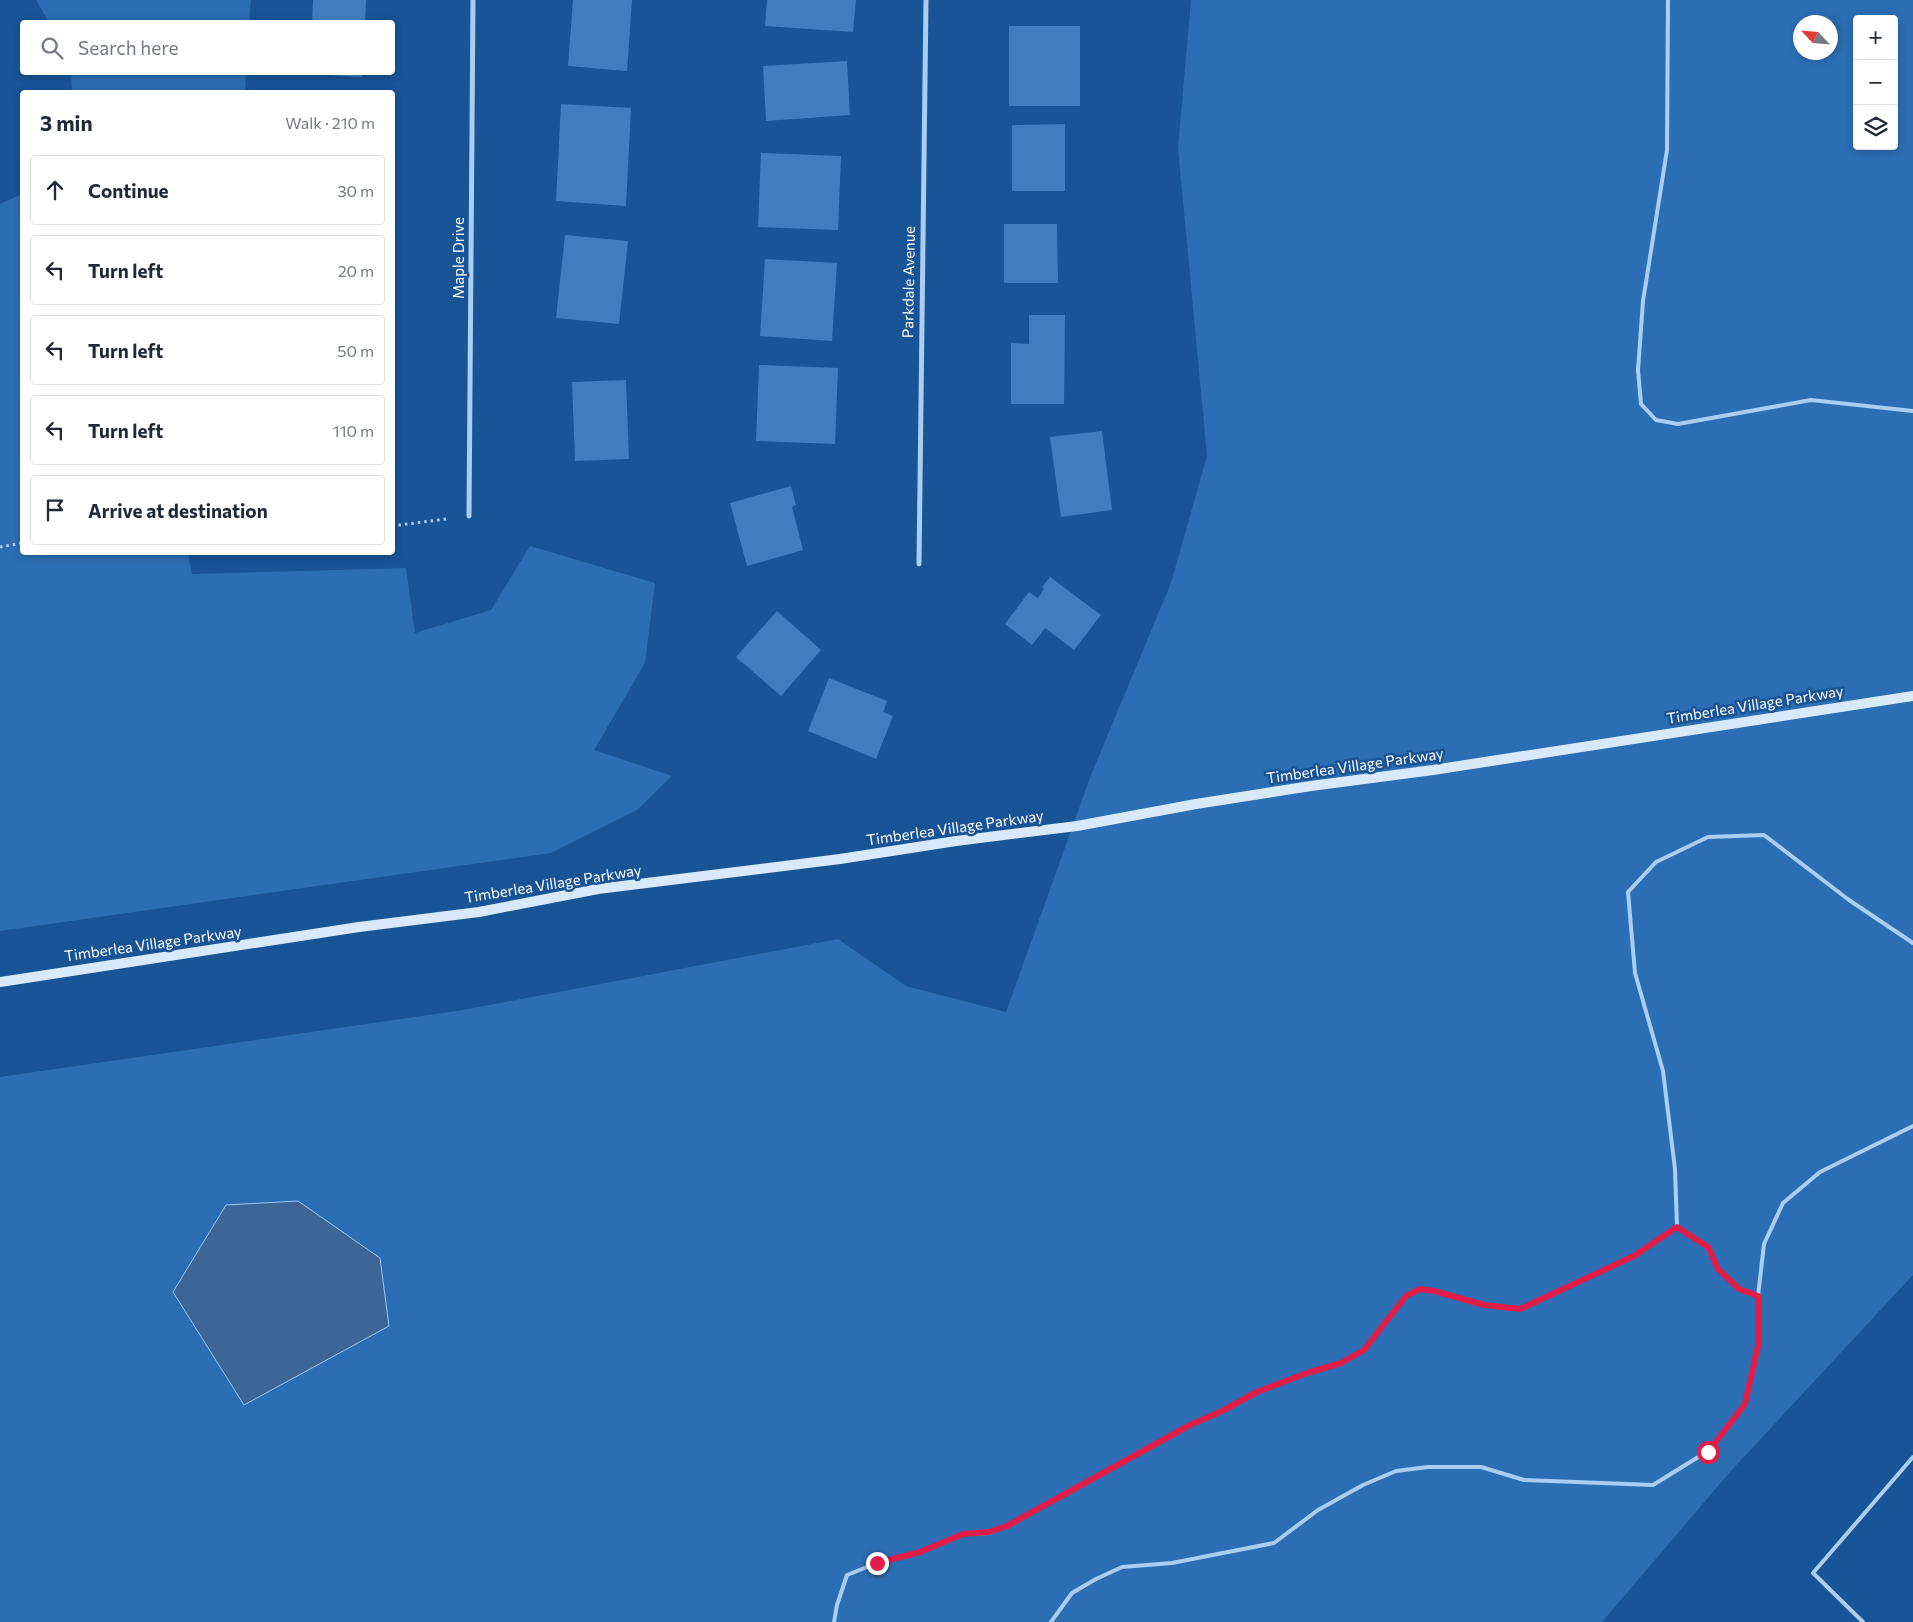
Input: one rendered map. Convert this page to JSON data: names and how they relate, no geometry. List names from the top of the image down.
{
  "streets": {
    "main road": ["Timberlea Village Parkway"],
    "street": ["Maple Drive", "Parkdale Avenue"]
  },
  "north": "top left",
  "page": {
    "map_buttons": ["+", "−"],
    "search": "Search here",
    "heading": ["3 min", "Walk · 210 m"],
    "list": [
      ["Continue", "30 m"],
      ["Turn left", "20 m"],
      ["Turn left", "50 m"],
      ["Turn left", "110 m"],
      "Arrive at destination"
    ]
  }
}
